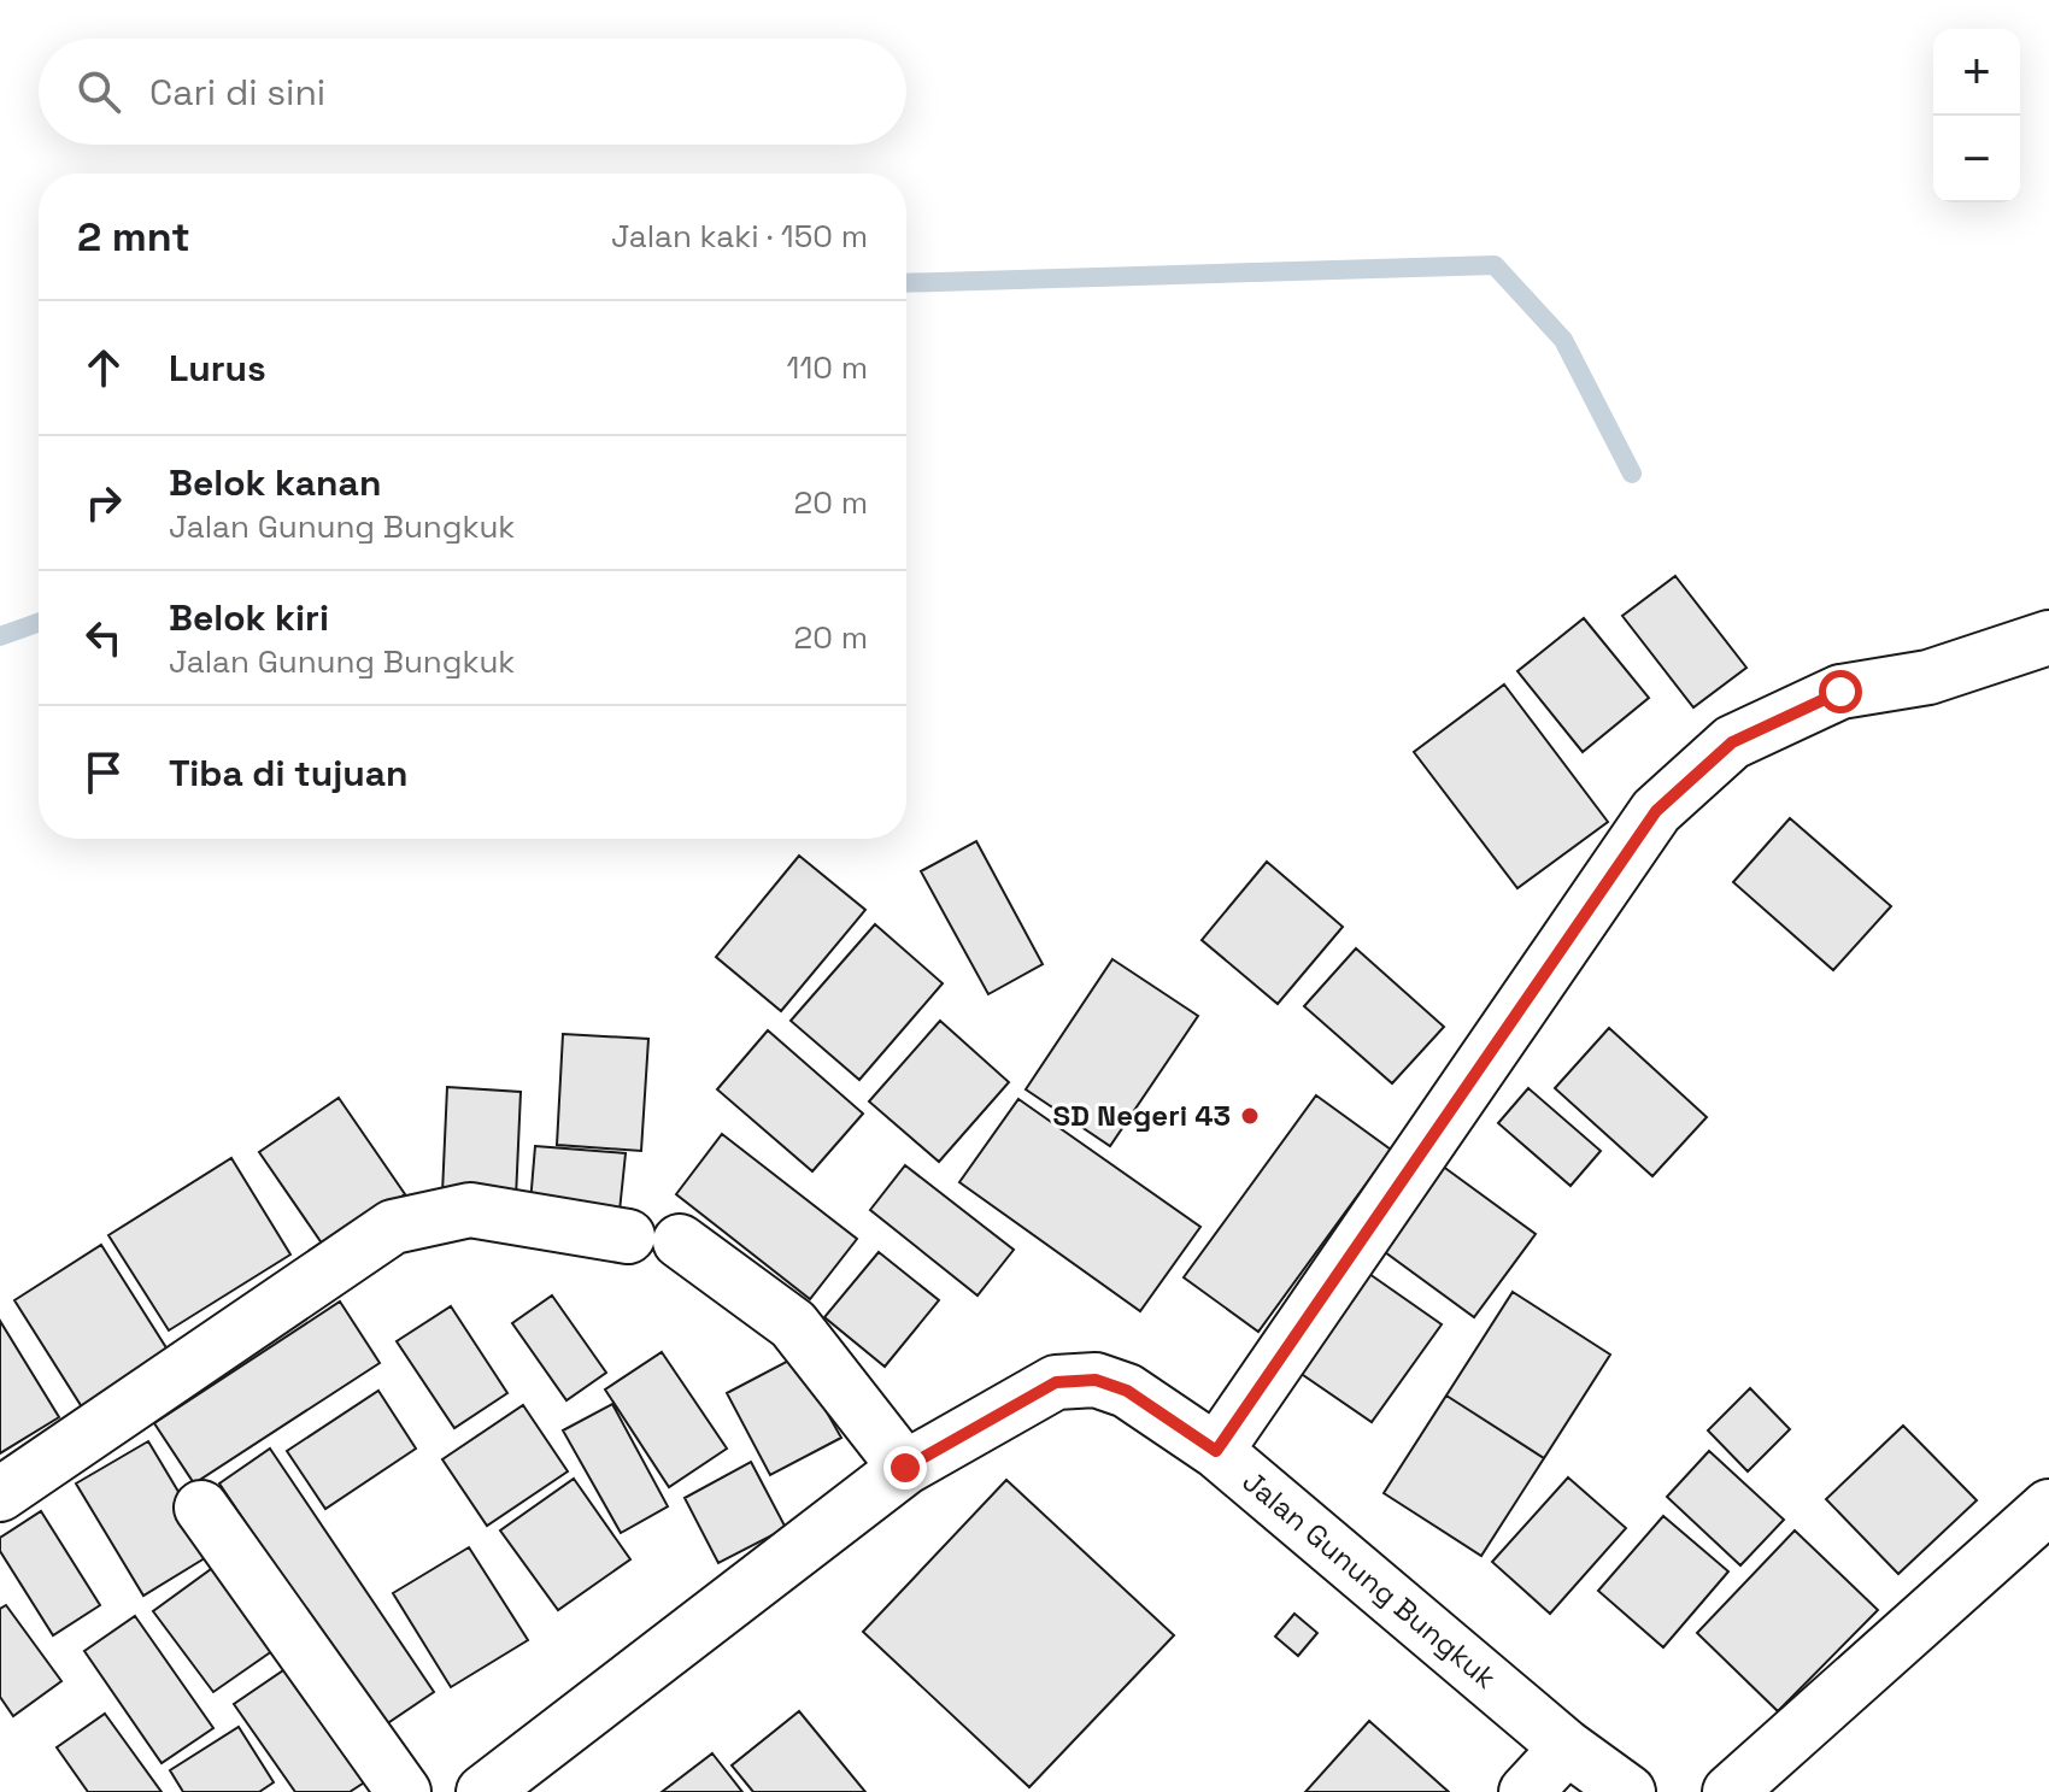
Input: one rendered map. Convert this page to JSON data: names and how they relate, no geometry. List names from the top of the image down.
{
  "streets": {
    "street": ["Jalan Gunung Bungkuk"]
  },
  "places": ["SD Negeri 43"],
  "page": {
    "map_buttons": ["+", "−"],
    "search": "Cari di sini",
    "heading": ["2 mnt", "Jalan kaki · 150 m"],
    "list": [
      ["Lurus", "110 m"],
      ["Belok kanan", "Jalan Gunung Bungkuk", "20 m"],
      ["Belok kiri", "Jalan Gunung Bungkuk", "20 m"],
      "Tiba di tujuan"
    ]
  }
}
